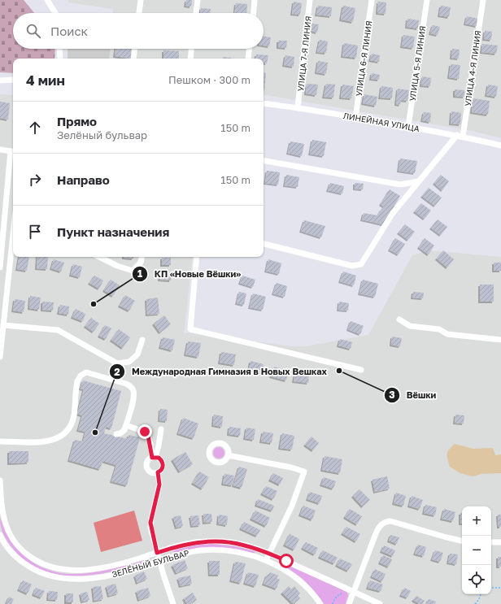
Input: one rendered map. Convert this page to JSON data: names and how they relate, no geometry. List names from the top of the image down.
{
  "streets": {
    "street": [
      "УЛИЦА 7-Я ЛИНИЯ",
      "УЛИЦА 6-Я ЛИНИЯ",
      "УЛИЦА 5-Я ЛИНИЯ",
      "УЛИЦА 4-Я ЛИНИЯ",
      "ЛИНЕЙНАЯ УЛИЦА",
      "ЗЕЛЁНЫЙ БУЛЬВАР"
    ]
  },
  "crossings": [
    ["УЛИЦА 7-Я ЛИНИЯ", "ЛИНЕЙНАЯ УЛИЦА"],
    ["УЛИЦА 6-Я ЛИНИЯ", "ЛИНЕЙНАЯ УЛИЦА"],
    ["УЛИЦА 5-Я ЛИНИЯ", "ЛИНЕЙНАЯ УЛИЦА"],
    ["УЛИЦА 4-Я ЛИНИЯ", "ЛИНЕЙНАЯ УЛИЦА"]
  ],
  "places": ["КП «Новые Вёшки»", "Вёшки", "Международная Гимназия в Новых Вешках"],
  "page": {
    "search": "Поиск",
    "heading": ["4 мин", "Пешком · 300 m"],
    "list": [
      ["Прямо", "Зелёный бульвар", "150 m"],
      ["Направо", "150 m"],
      "Пункт назначения"
    ],
    "map_buttons": ["+", "−"]
  }
}
